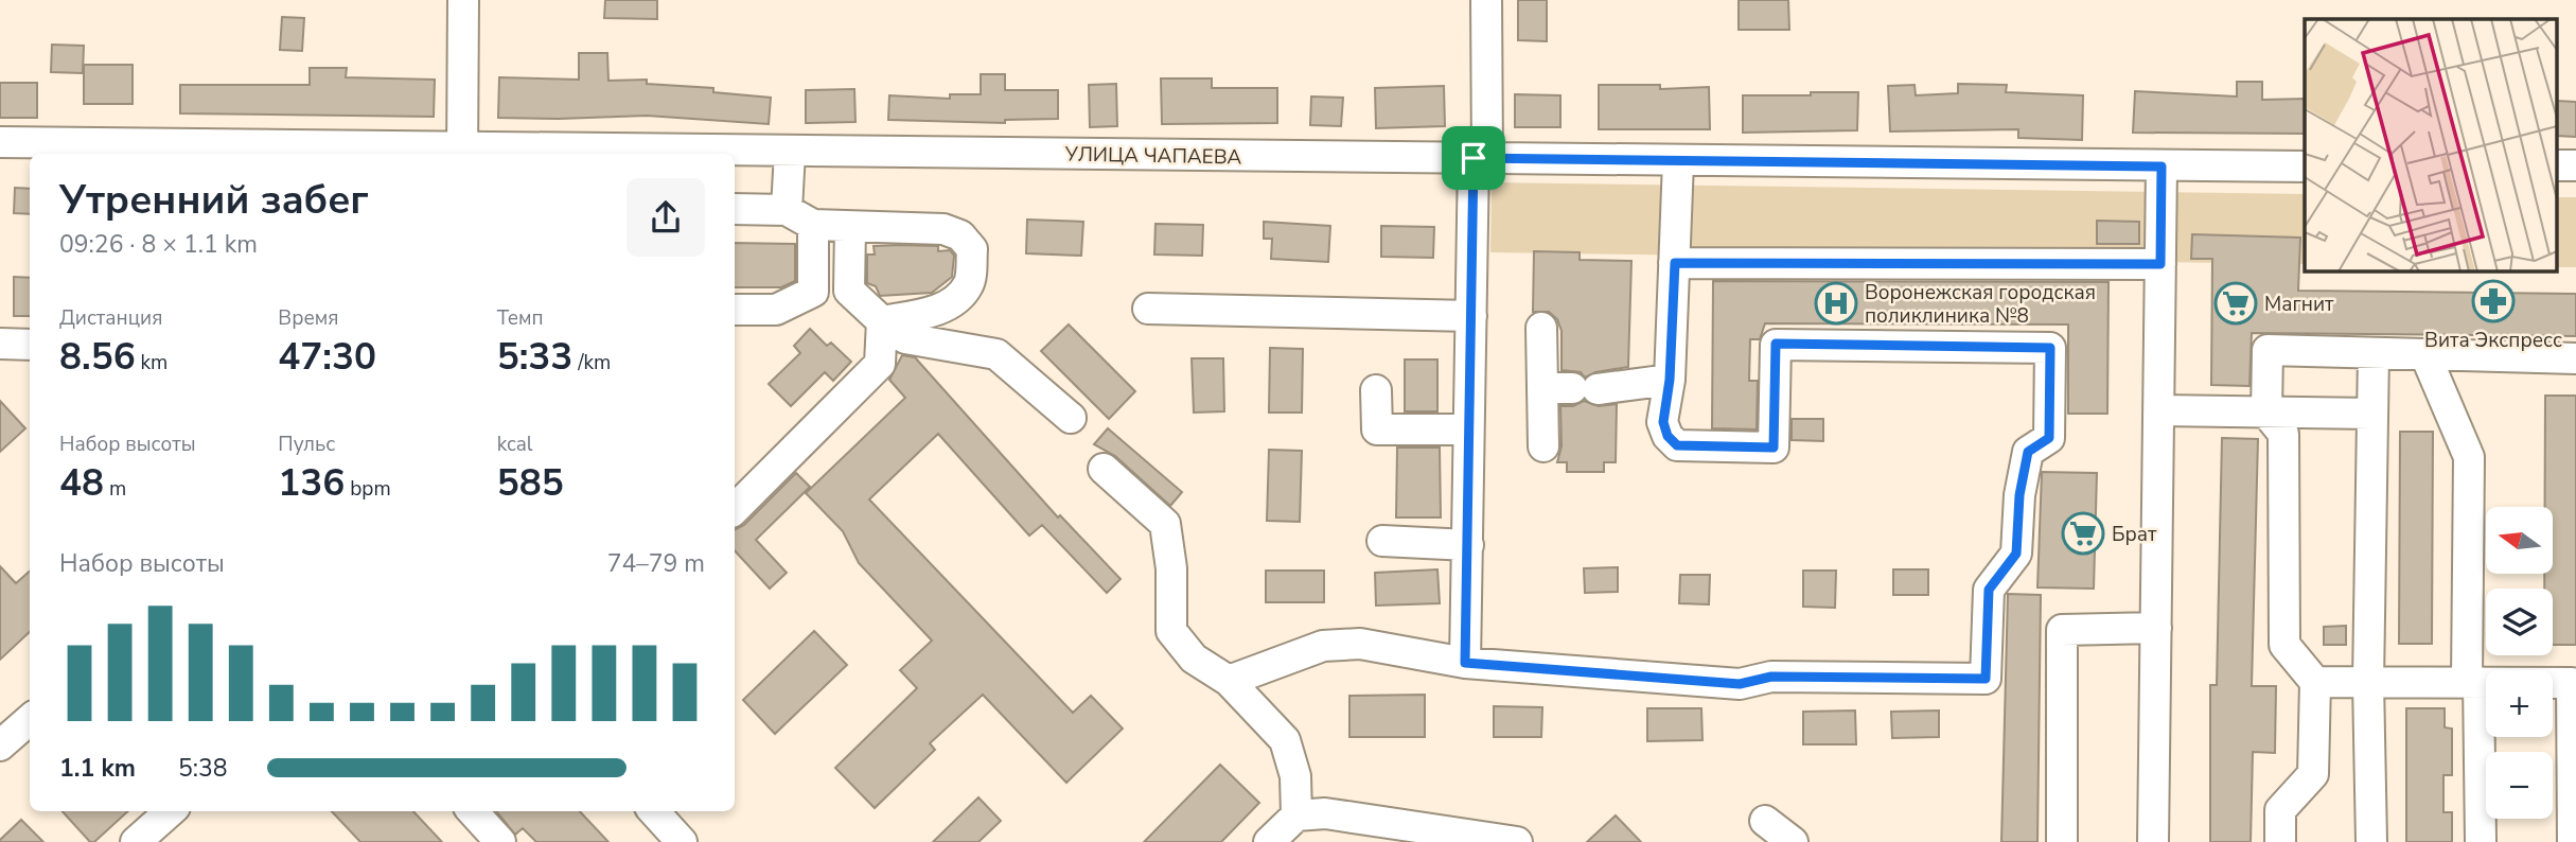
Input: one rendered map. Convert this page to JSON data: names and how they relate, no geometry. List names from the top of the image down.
{
  "streets": {
    "street": ["УЛИЦА ЧАПАЕВА"]
  },
  "places": {
    "pharmacy": ["Вита Экспресс"],
    "hospital": ["Воронежская городская поликлиника №8"],
    "supermarket": ["Магнит", "Брат"]
  },
  "north": "left",
  "page": {
    "heading": ["Утренний забег", "09:26 · 8 × 1.1 km"],
    "stats": [
      ["Дистанция", "8.56 km"],
      ["Время", "47:30"],
      ["Темп", "5:33 /km"],
      ["Набор высоты", "48 m"],
      ["Пульс", "136 bpm"],
      ["kcal", "585"]
    ],
    "map_buttons": ["+", "−"],
    "chart": ["Набор высоты", "74–79 m"],
    "list": [
      {
        "name": "1.1 km",
        "note": "5:38"
      }
    ]
  }
}
